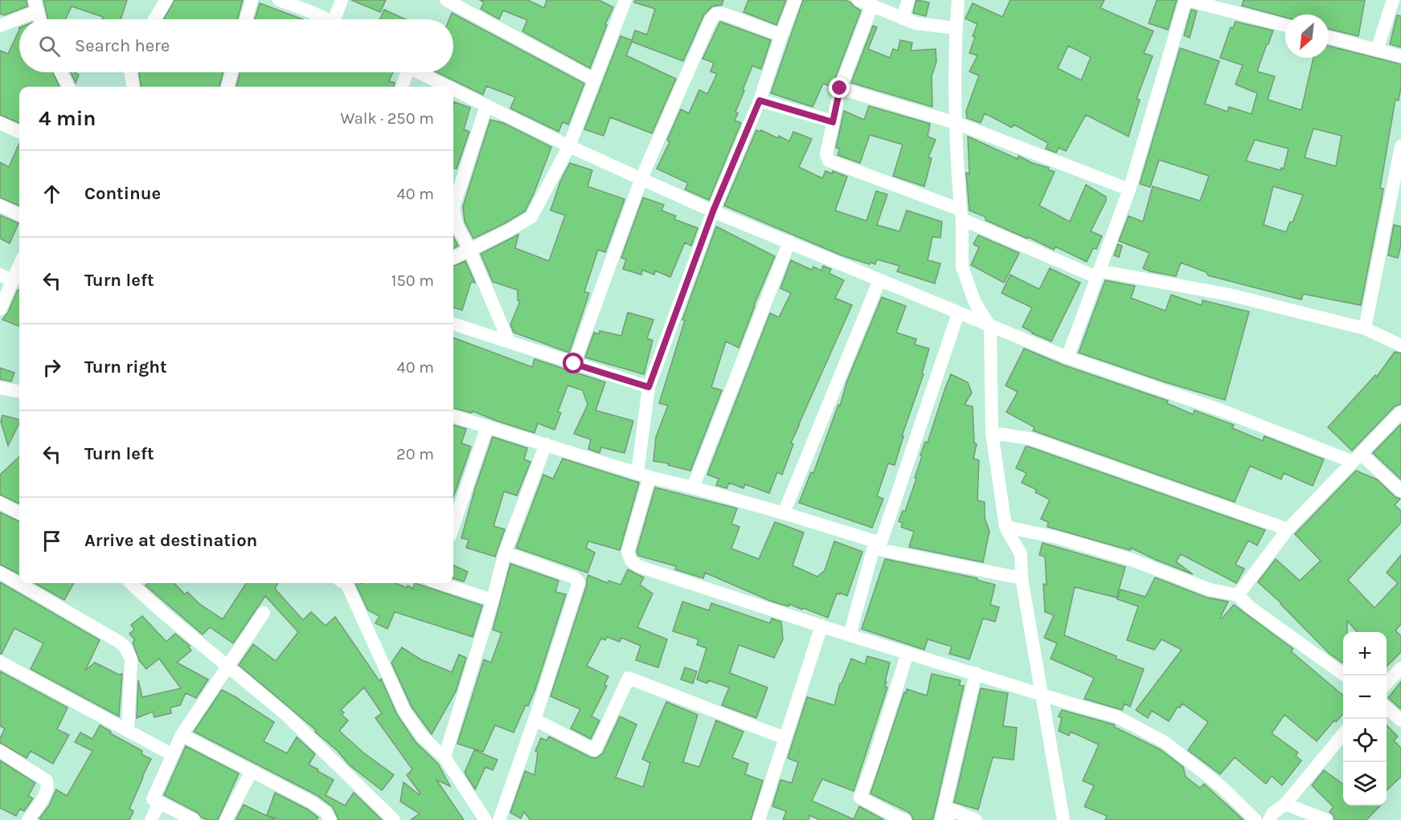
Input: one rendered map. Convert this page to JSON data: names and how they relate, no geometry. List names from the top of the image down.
{
  "north": "bottom left",
  "page": {
    "search": "Search here",
    "heading": ["4 min", "Walk · 250 m"],
    "list": [
      ["Continue", "40 m"],
      ["Turn left", "150 m"],
      ["Turn right", "40 m"],
      ["Turn left", "20 m"],
      "Arrive at destination"
    ],
    "map_buttons": ["+", "−"]
  }
}
